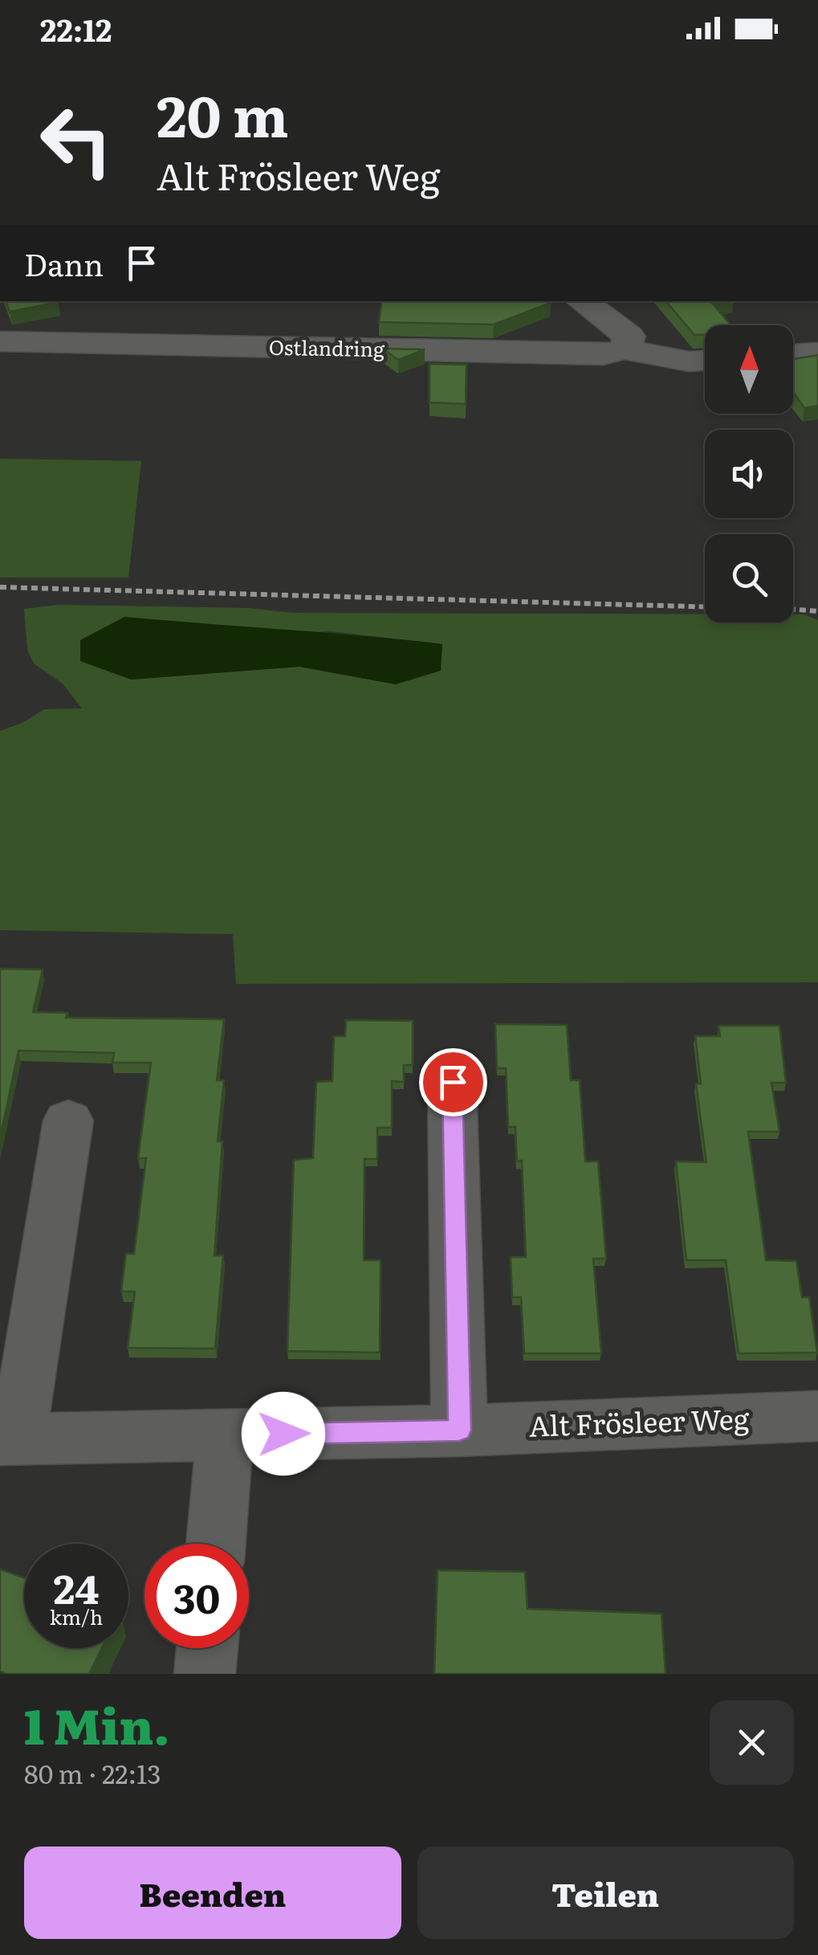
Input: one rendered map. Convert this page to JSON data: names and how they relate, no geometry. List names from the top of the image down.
{
  "streets": {
    "street": ["Ostlandring", "Alt Frösleer Weg"]
  },
  "north": "top",
  "page": {
    "status": "22:12",
    "turn": ["20 m", "Alt Frösleer Weg"],
    "then": "Dann",
    "speed": "24 km/h",
    "limit": "30",
    "heading": ["1 Min.", "80 m · 22:13"],
    "buttons": ["Beenden", "Teilen"]
  }
}
